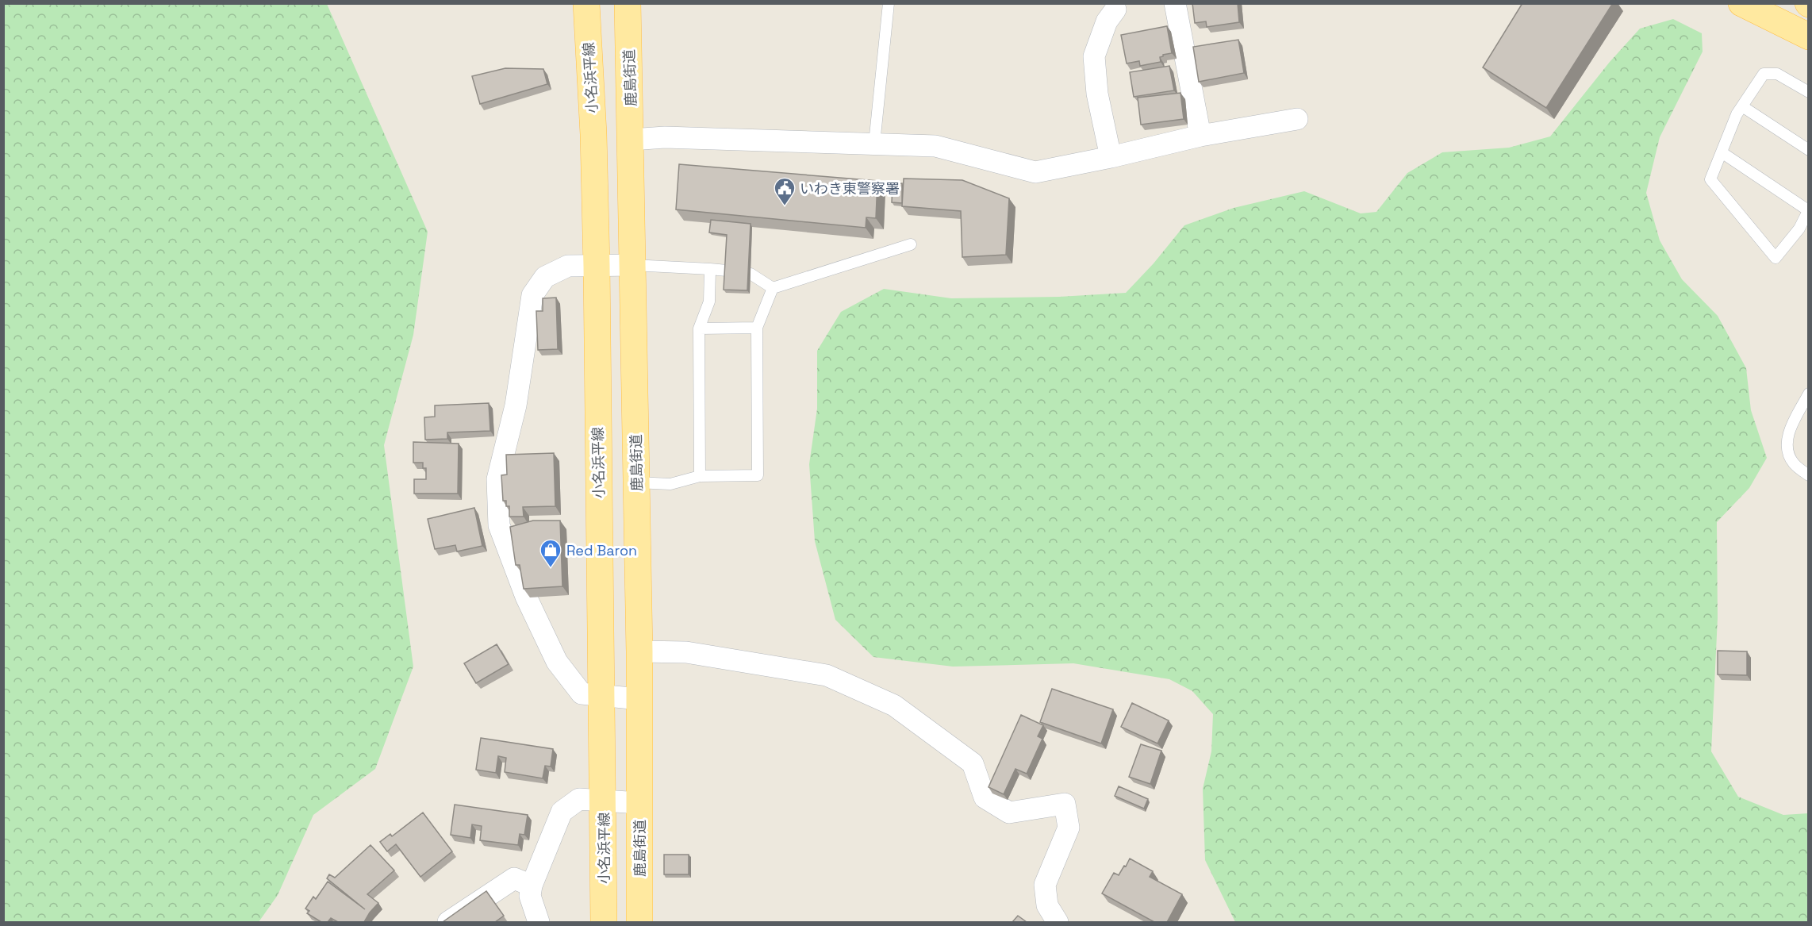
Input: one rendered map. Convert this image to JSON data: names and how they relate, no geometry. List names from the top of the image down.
{
  "streets": {
    "main road": ["小名浜平線", "鹿島街道"]
  },
  "places": {
    "public building": ["いわき東警察署"],
    "shop": ["Red Baron"]
  }
}
